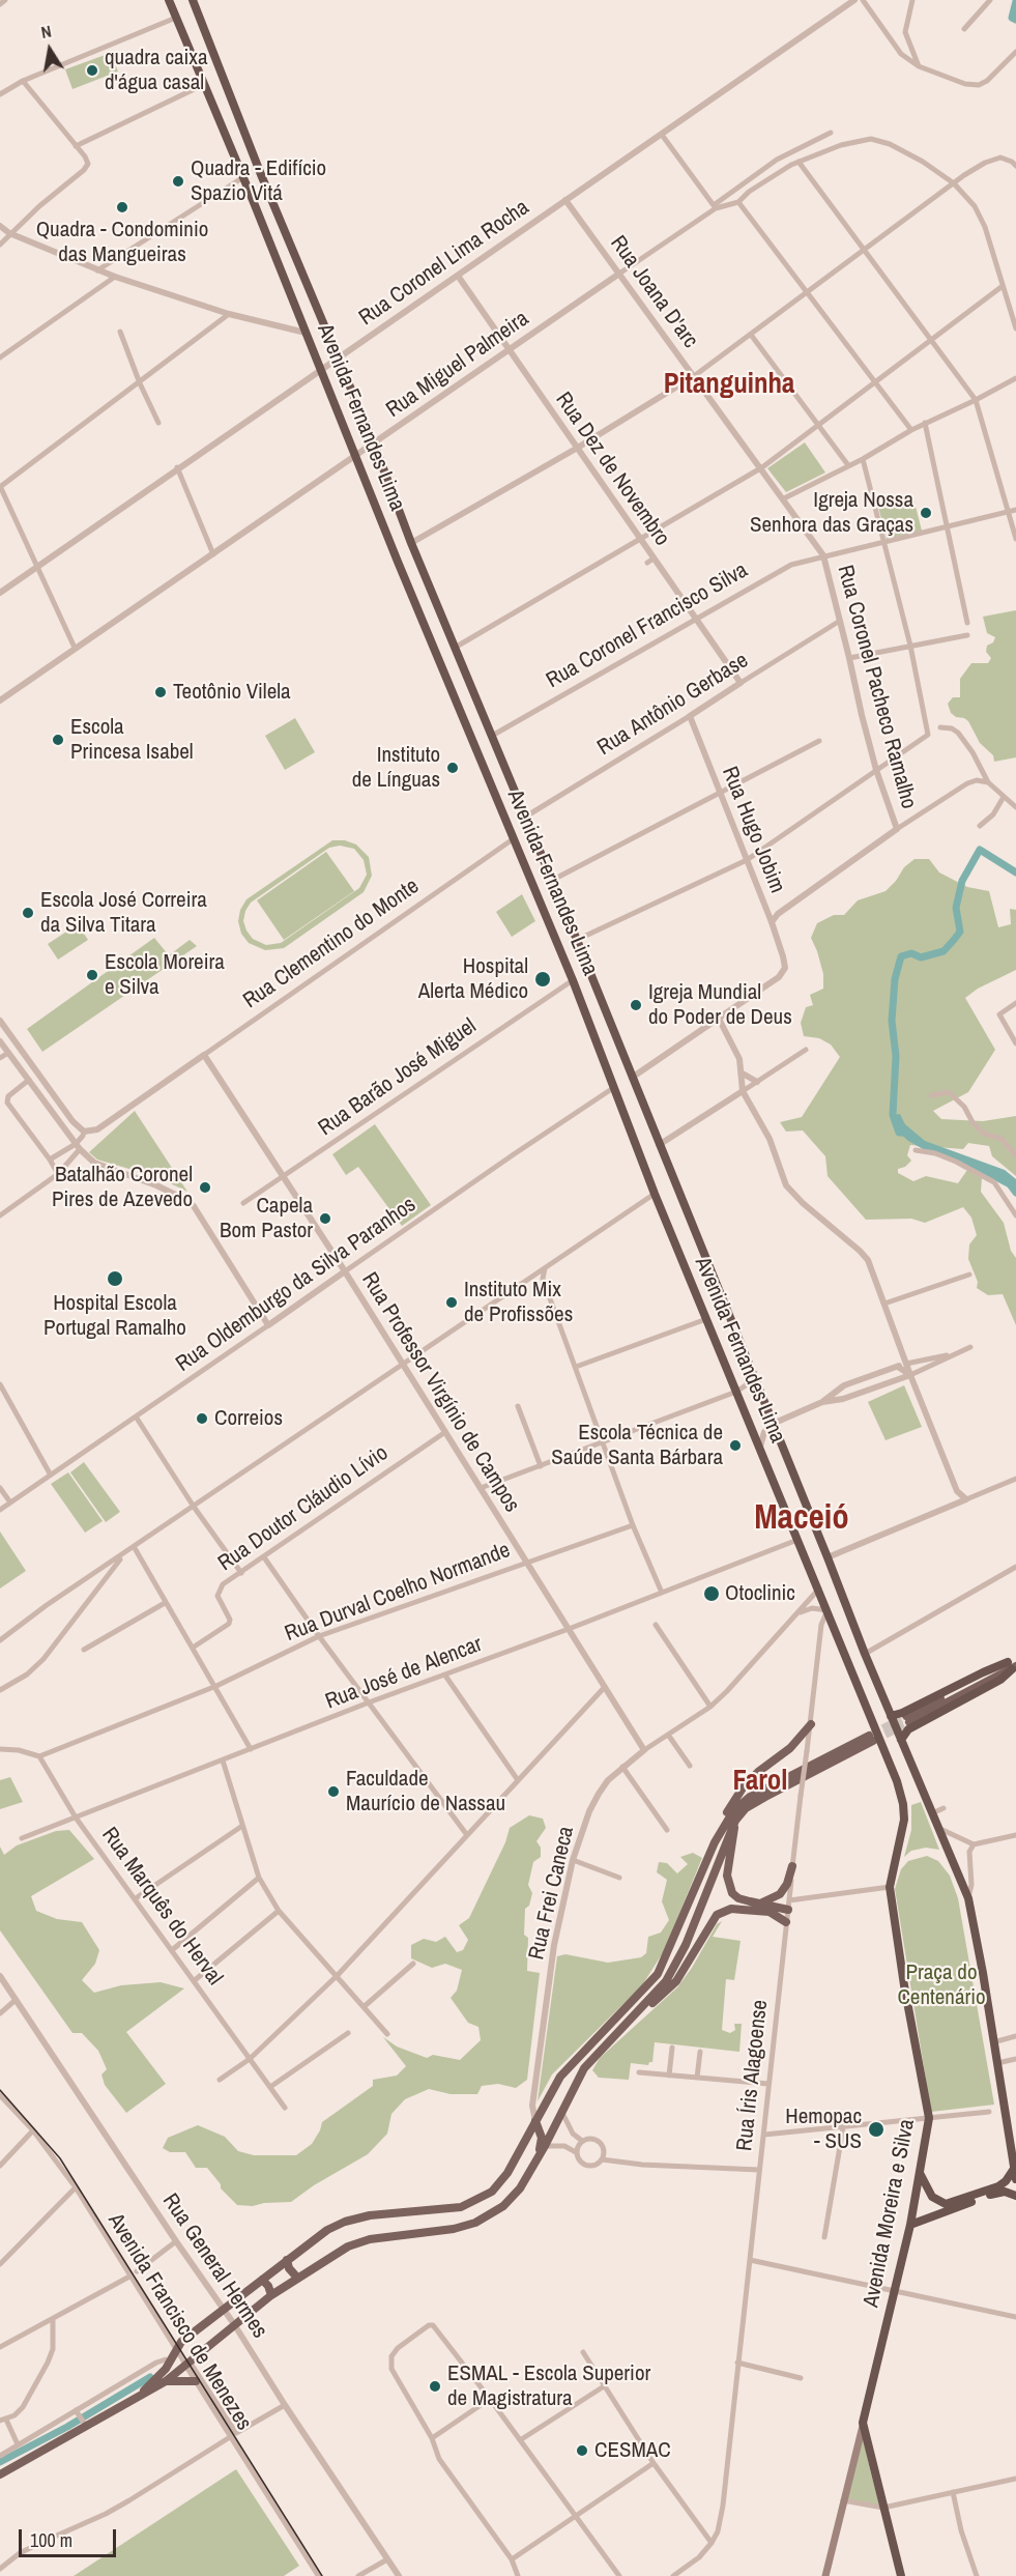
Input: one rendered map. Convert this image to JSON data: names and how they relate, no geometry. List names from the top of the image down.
{
  "streets": {
    "highway": ["Avenida Fernandes Lima", "Avenida Moreira e Silva"],
    "street": [
      "Rua Coronel Lima Rocha",
      "Rua Joana D'arc",
      "Rua Miguel Palmeira",
      "Rua Dez de Novembro",
      "Rua Coronel Francisco Silva",
      "Rua Coronel Pacheco Ramalho",
      "Rua Antônio Gerbase",
      "Rua Hugo Jobim",
      "Rua Clementino do Monte",
      "Rua Barão José Miguel",
      "Rua Oldemburgo da Silva Paranhos",
      "Rua Professor Virgínio de Campos",
      "Rua Doutor Cláudio Lívio",
      "Rua Durval Coelho Normande",
      "Rua José de Alencar",
      "Rua Frei Caneca",
      "Rua Marquês do Herval",
      "Rua Íris Alagoense",
      "Rua General Hermes",
      "Avenida Francisco de Menezes"
    ]
  },
  "crossings": [
    ["Rua Coronel Lima Rocha", "Rua Joana D'arc"],
    ["Rua Coronel Lima Rocha", "Avenida Fernandes Lima"],
    ["Rua Coronel Lima Rocha", "Rua Dez de Novembro"],
    ["Rua Joana D'arc", "Rua Miguel Palmeira"],
    ["Rua Joana D'arc", "Rua Coronel Francisco Silva"],
    ["Rua Joana D'arc", "Rua Coronel Pacheco Ramalho"],
    ["Rua Miguel Palmeira", "Avenida Fernandes Lima"],
    ["Rua Miguel Palmeira", "Rua Dez de Novembro"],
    ["Avenida Fernandes Lima", "Rua Coronel Francisco Silva"],
    ["Avenida Fernandes Lima", "Rua Antônio Gerbase"],
    ["Avenida Fernandes Lima", "Rua Clementino do Monte"],
    ["Avenida Fernandes Lima", "Rua Barão José Miguel"],
    ["Avenida Fernandes Lima", "Rua Oldemburgo da Silva Paranhos"],
    ["Avenida Fernandes Lima", "Rua José de Alencar"],
    ["Avenida Fernandes Lima", "Rua Frei Caneca"],
    ["Avenida Fernandes Lima", "Rua Íris Alagoense"],
    ["Avenida Fernandes Lima", "Avenida Moreira e Silva"],
    ["Rua Dez de Novembro", "Rua Coronel Francisco Silva"],
    ["Rua Dez de Novembro", "Rua Antônio Gerbase"],
    ["Rua Coronel Francisco Silva", "Rua Coronel Pacheco Ramalho"],
    ["Rua Coronel Pacheco Ramalho", "Rua Antônio Gerbase"],
    ["Rua Antônio Gerbase", "Rua Hugo Jobim"],
    ["Rua Clementino do Monte", "Rua Professor Virgínio de Campos"],
    ["Rua Barão José Miguel", "Rua Professor Virgínio de Campos"],
    ["Rua Oldemburgo da Silva Paranhos", "Rua Professor Virgínio de Campos"],
    ["Rua Professor Virgínio de Campos", "Rua Doutor Cláudio Lívio"],
    ["Rua Professor Virgínio de Campos", "Rua Durval Coelho Normande"],
    ["Rua Professor Virgínio de Campos", "Rua José de Alencar"],
    ["Rua Professor Virgínio de Campos", "Rua Frei Caneca"],
    ["Rua Durval Coelho Normande", "Rua Marquês do Herval"],
    ["Rua José de Alencar", "Rua Marquês do Herval"]
  ],
  "districts": ["Pitanguinha", "Maceió", "Farol"],
  "parks": ["Praça do Centenário"],
  "places": [
    "quadra caixa d'água casal",
    "Quadra - Edifício Spazio Vitá",
    "Quadra - Condominio das Mangueiras",
    "Igreja Nossa Senhora das Graças",
    "Teotônio Vilela",
    "Escola Princesa Isabel",
    "Instituto de Línguas",
    "Escola José Correira da Silva Titara",
    "Escola Moreira e Silva",
    "Hospital Alerta Médico",
    "Igreja Mundial do Poder de Deus",
    "Batalhão Coronel Pires de Azevedo",
    "Capela Bom Pastor",
    "Hospital Escola Portugal Ramalho",
    "Instituto Mix de Profissões",
    "Correios",
    "Escola Técnica de Saúde Santa Bárbara",
    "Otoclinic",
    "Faculdade Maurício de Nassau",
    "Hemopac - SUS",
    "ESMAL - Escola Superior de Magistratura",
    "CESMAC"
  ],
  "scale_bar": "100 m",
  "north": "top"
}
